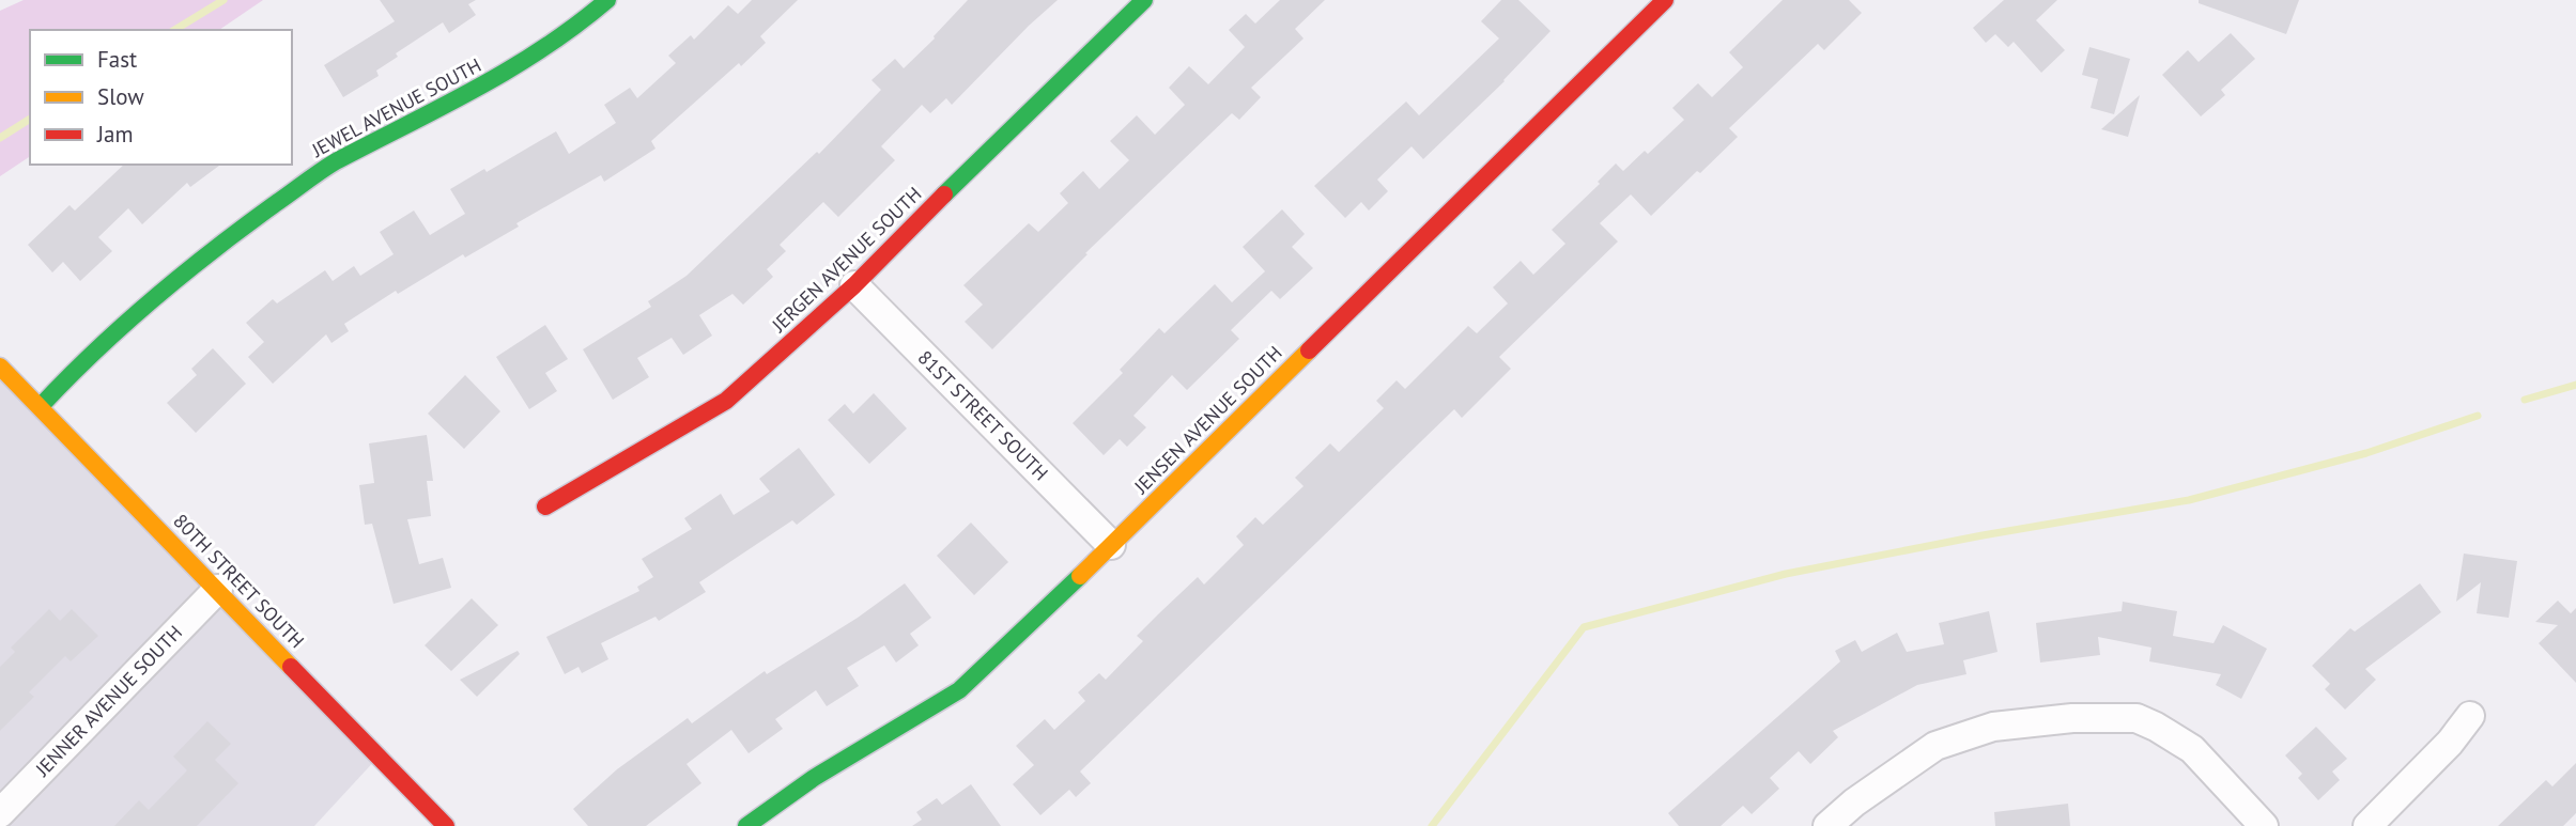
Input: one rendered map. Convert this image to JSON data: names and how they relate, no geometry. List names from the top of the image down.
{
  "streets": {
    "street": [
      "JEWEL AVENUE SOUTH",
      "JERGEN AVENUE SOUTH",
      "81ST STREET SOUTH",
      "JENSEN AVENUE SOUTH",
      "80TH STREET SOUTH",
      "JENNER AVENUE SOUTH"
    ]
  },
  "crossings": [
    ["JEWEL AVENUE SOUTH", "80TH STREET SOUTH"],
    ["JERGEN AVENUE SOUTH", "81ST STREET SOUTH"],
    ["81ST STREET SOUTH", "JENSEN AVENUE SOUTH"],
    ["80TH STREET SOUTH", "JENNER AVENUE SOUTH"]
  ],
  "legend": ["Fast", "Slow", "Jam"]
}
